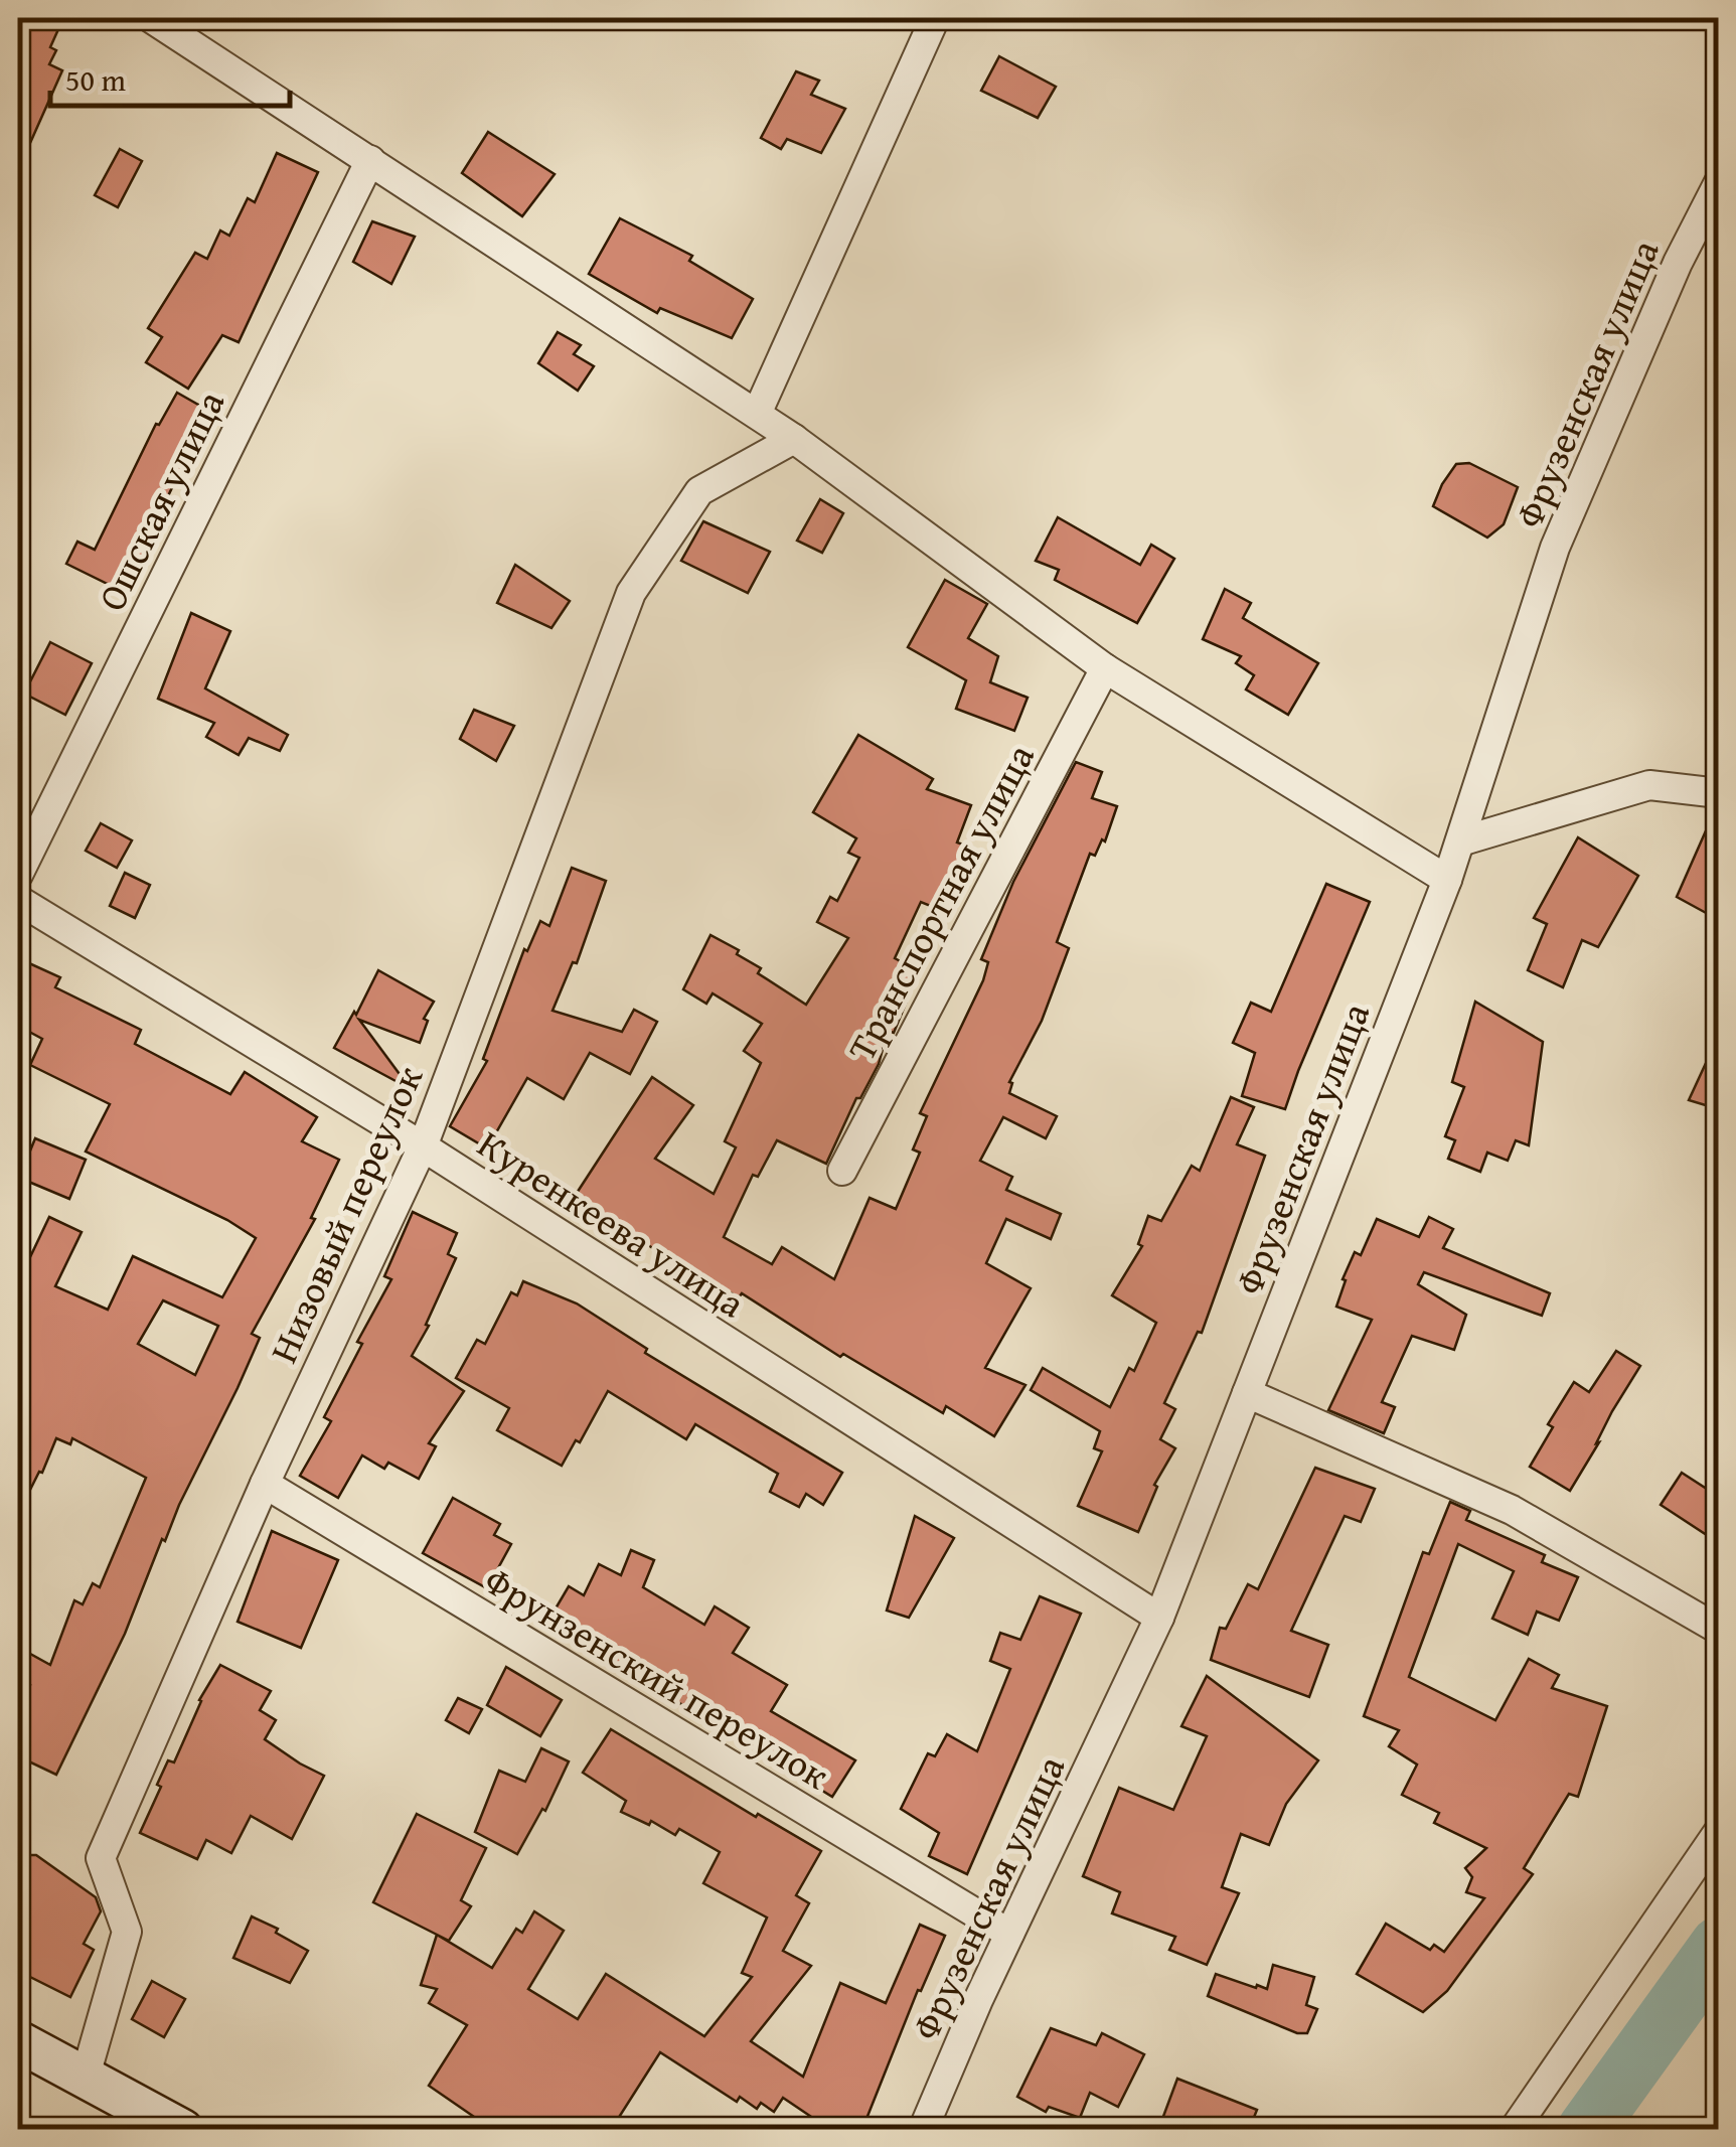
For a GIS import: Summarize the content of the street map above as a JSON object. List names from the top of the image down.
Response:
{
  "streets": {
    "street": [
      "Фрузенская улица",
      "Ошская улица",
      "Транспортная улица",
      "Низовый переулок",
      "Куренкеева улица",
      "Фрунзенский переулок"
    ]
  },
  "crossings": [
    ["Фрузенская улица", "Куренкеева улица"],
    ["Фрузенская улица", "Фрунзенский переулок"],
    ["Низовый переулок", "Куренкеева улица"],
    ["Низовый переулок", "Фрунзенский переулок"]
  ],
  "scale_bar": "50 m"
}
